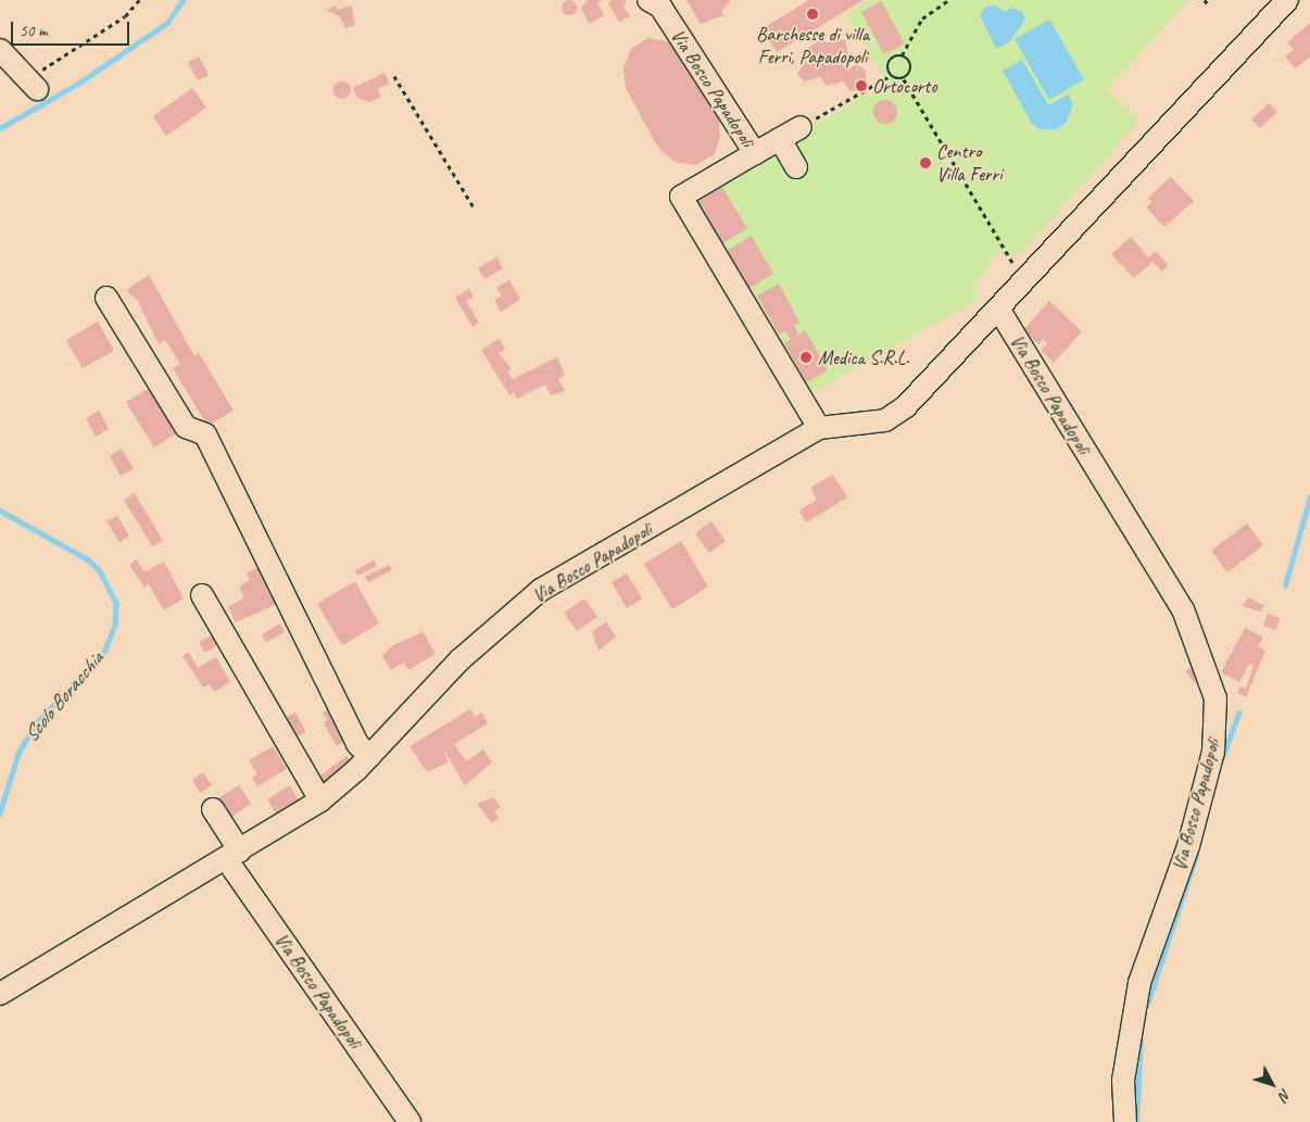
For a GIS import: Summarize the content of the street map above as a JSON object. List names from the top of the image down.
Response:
{
  "streets": {
    "street": ["Via Bosco Papadopoli"]
  },
  "water": ["Scolo Boracchia"],
  "places": [
    "Barchesse di villa Ferri, Papadopoli",
    "Ortocorto",
    "Centro Villa Ferri",
    "Medica S.R.L."
  ],
  "scale_bar": "50 m",
  "north": "bottom right"
}
